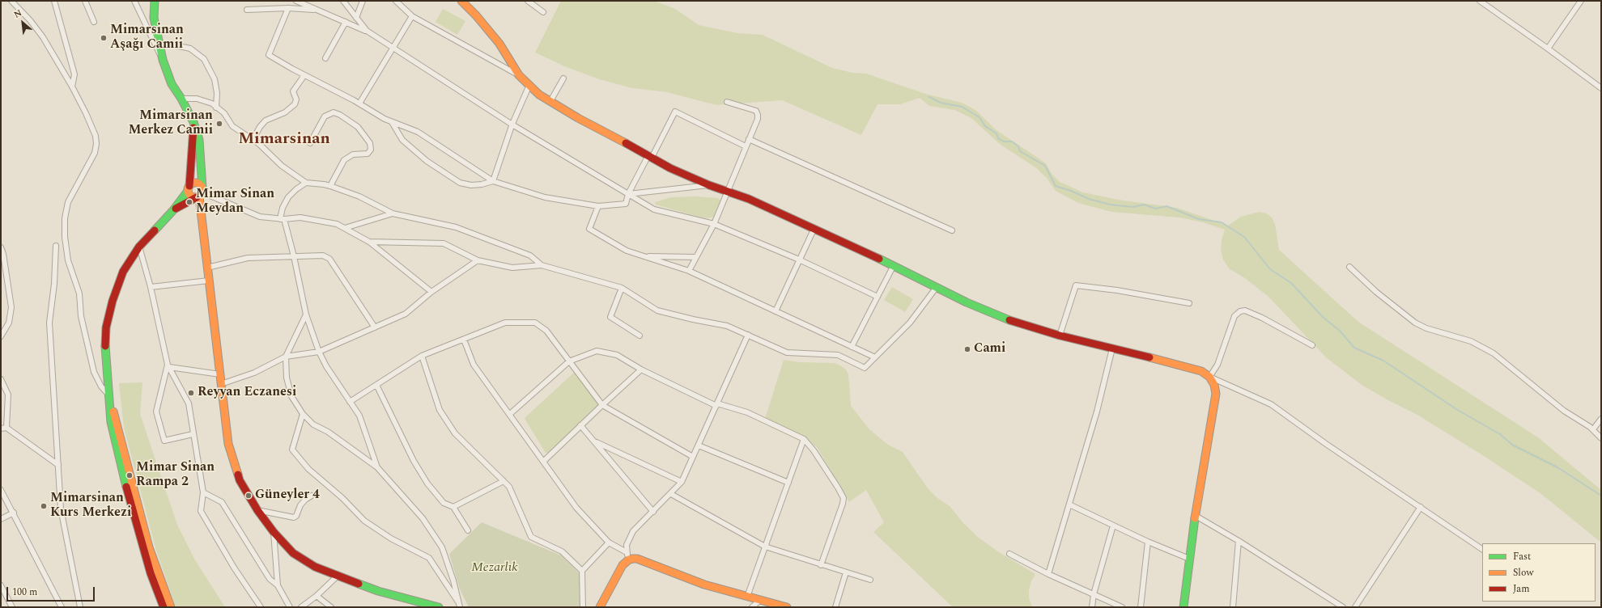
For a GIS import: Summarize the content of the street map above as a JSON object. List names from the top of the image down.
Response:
{
  "districts": ["Mimarsinan"],
  "parks": ["Mezarlık"],
  "places": [
    "Mimarsinan Aşağı Camii",
    "Mimarsinan Merkez Camii",
    "Mimar Sinan Meydan",
    "Cami",
    "Reyyan Eczanesi",
    "Mimar Sinan Rampa 2",
    "Güneyler 4",
    "Mimarsinan Kurs Merkezi"
  ],
  "legend": ["Fast", "Slow", "Jam"],
  "scale_bar": "100 m",
  "north": "top left"
}
